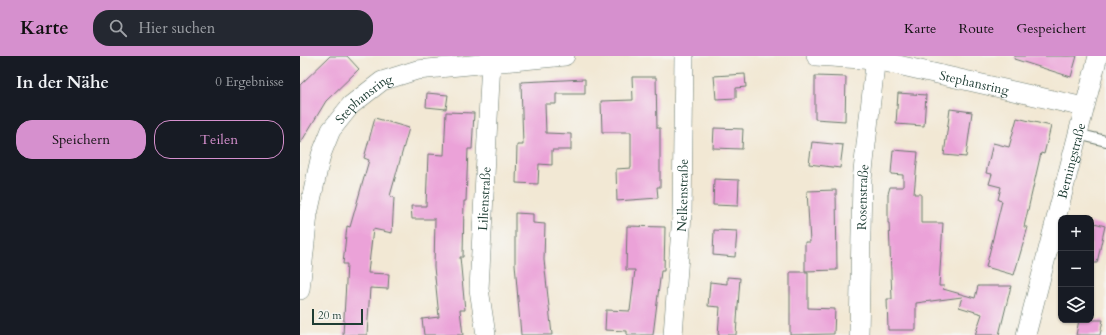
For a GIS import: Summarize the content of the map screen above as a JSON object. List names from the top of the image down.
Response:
{
  "streets": {
    "street": [
      "Stephansring",
      "Berningstraße",
      "Nelkenstraße",
      "Rosenstraße",
      "Lilienstraße"
    ]
  },
  "crossings": [
    ["Stephansring", "Berningstraße"],
    ["Stephansring", "Rosenstraße"],
    ["Stephansring", "Lilienstraße"]
  ],
  "scale_bar": "20 m",
  "page": {
    "header": "Karte",
    "search": "Hier suchen",
    "nav": ["Karte", "Route", "Gespeichert"],
    "heading": ["In der Nähe", "0 Ergebnisse"],
    "buttons": ["Speichern", "Teilen"],
    "map_buttons": ["+", "−"],
    "scale": "20 m"
  }
}
